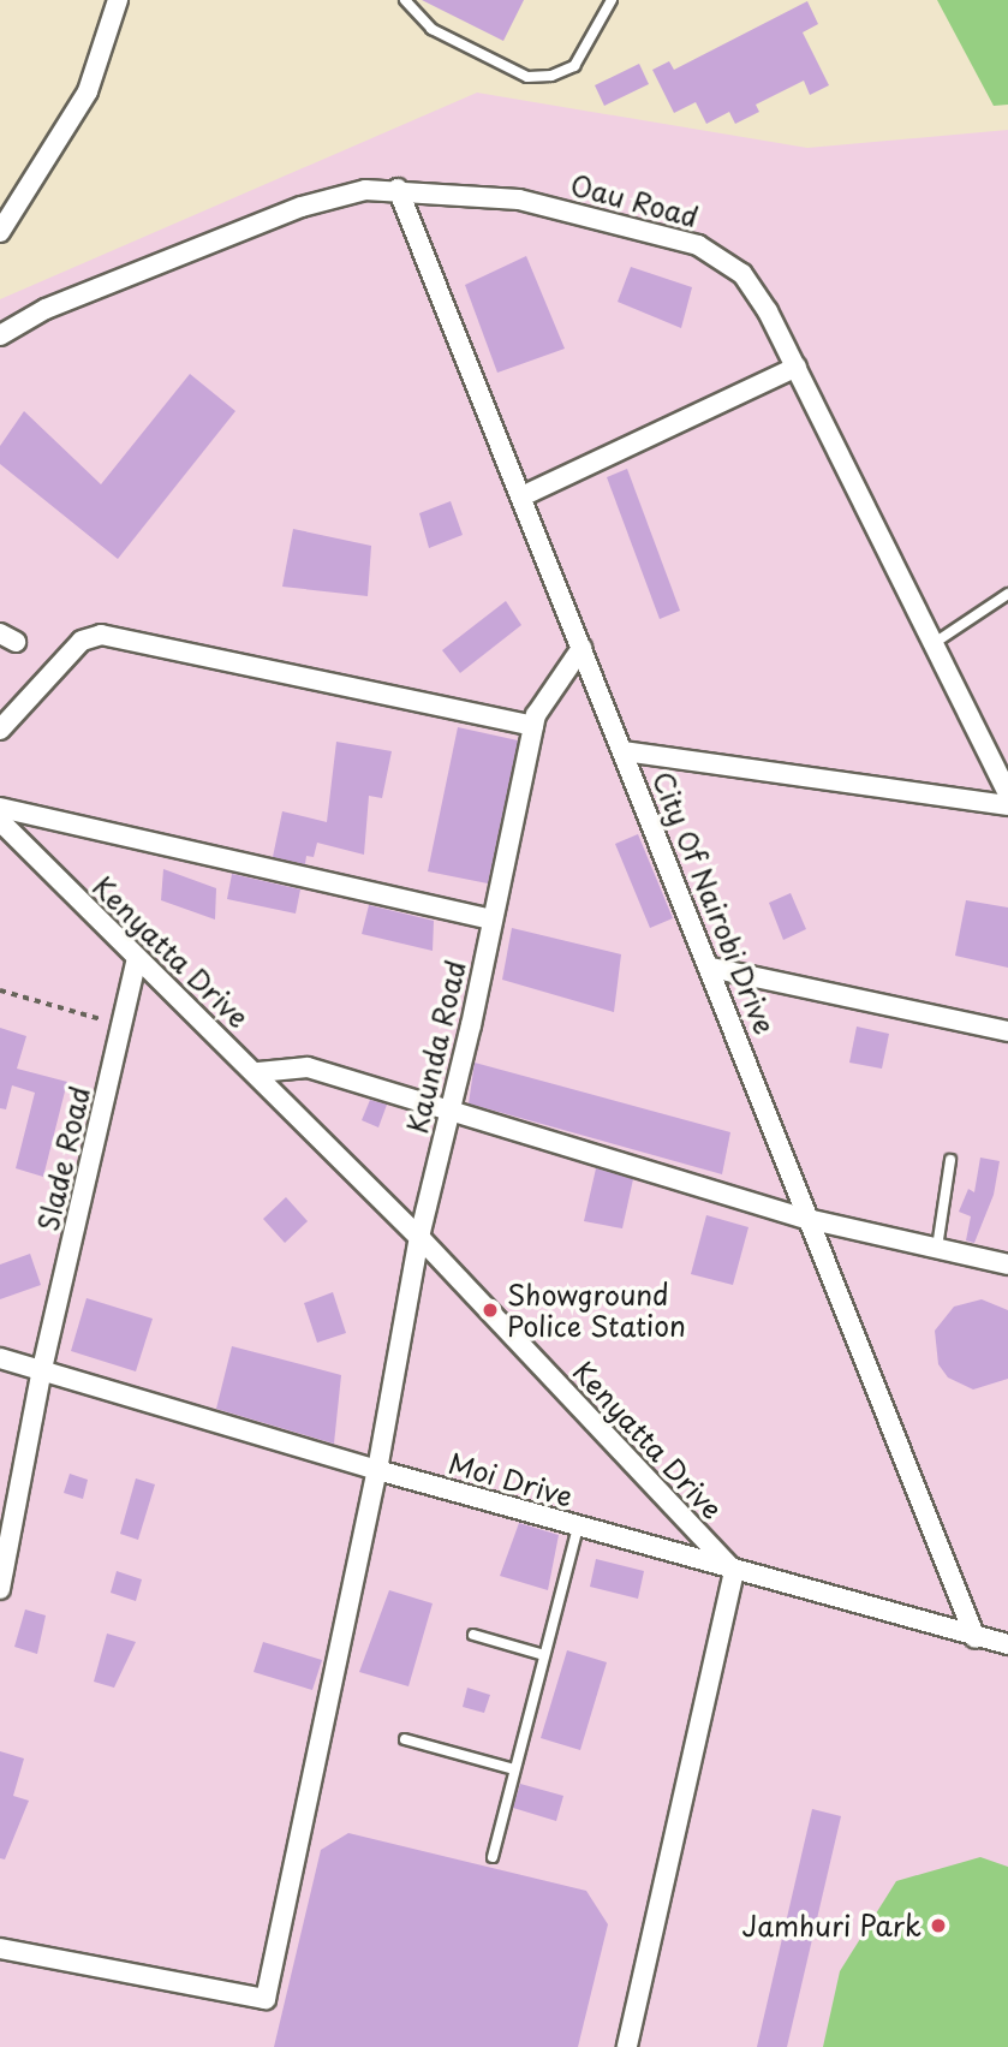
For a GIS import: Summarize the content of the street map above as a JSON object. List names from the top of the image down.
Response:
{
  "streets": {
    "street": [
      "Oau Road",
      "City Of Nairobi Drive",
      "Kenyatta Drive",
      "Kaunda Road",
      "Slade Road",
      "Moi Drive"
    ]
  },
  "crossings": [
    ["Oau Road", "City Of Nairobi Drive"],
    ["City Of Nairobi Drive", "Kaunda Road"],
    ["City Of Nairobi Drive", "Moi Drive"],
    ["Kenyatta Drive", "Kaunda Road"],
    ["Kenyatta Drive", "Slade Road"],
    ["Kenyatta Drive", "Moi Drive"],
    ["Kaunda Road", "Moi Drive"],
    ["Slade Road", "Moi Drive"]
  ],
  "places": ["Showground Police Station", "Jamhuri Park"]
}
